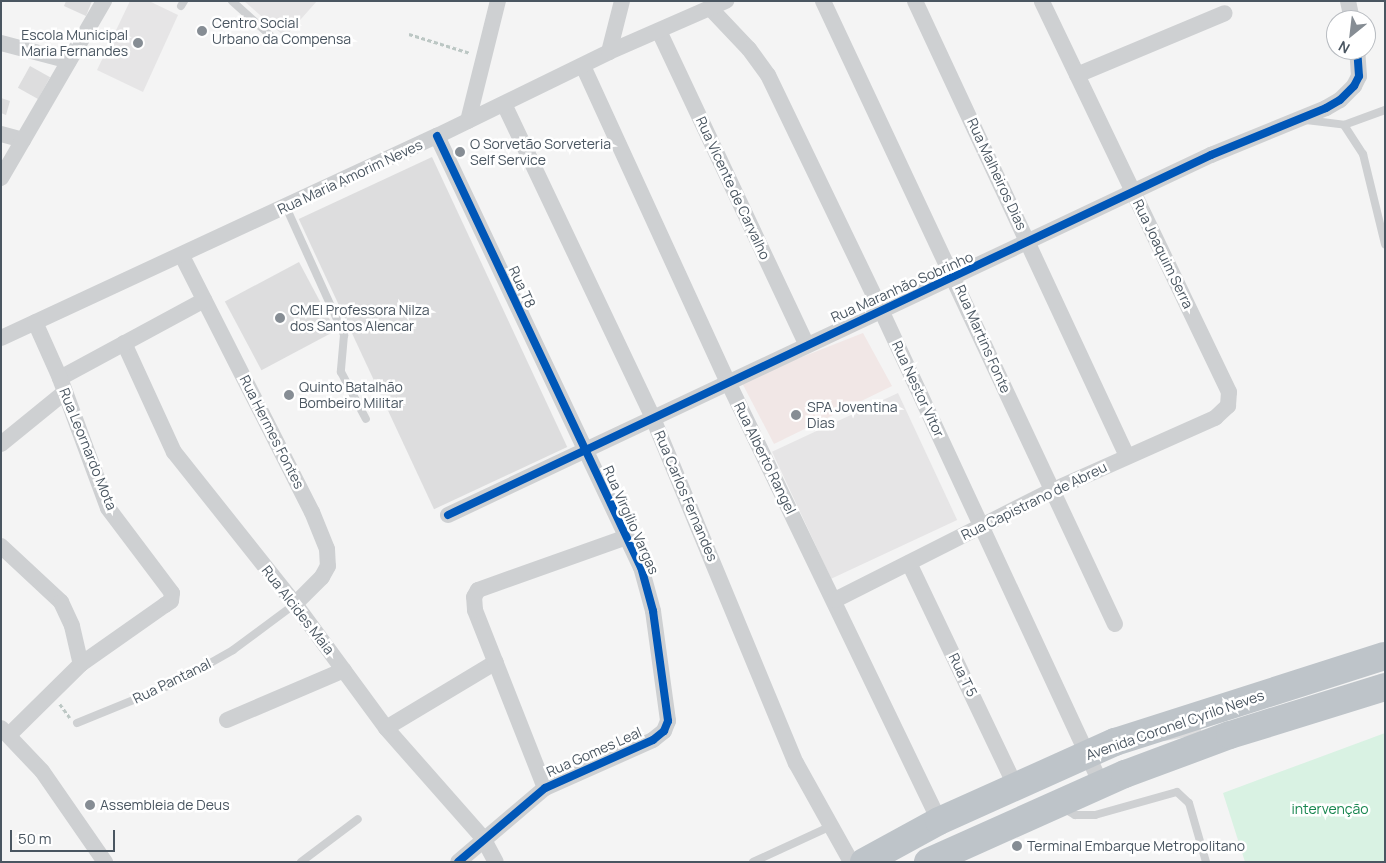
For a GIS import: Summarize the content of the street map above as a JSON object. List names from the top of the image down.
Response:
{
  "streets": {
    "highway": ["Avenida Coronel Cyrilo Neves"],
    "street": [
      "Rua Malheiros Dias",
      "Rua Maria Amorim Neves",
      "Rua Vicente de Carvalho",
      "Rua Joaquim Serra",
      "Rua T8",
      "Rua Maranhão Sobrinho",
      "Rua Martins Fonte",
      "Rua Nestor Vitor",
      "Rua Hermes Fontes",
      "Rua Leornardo Mota",
      "Rua Alberto Rangel",
      "Rua Carlos Fernandes",
      "Rua Capistrano de Abreu",
      "Rua Virgílio Vargas",
      "Rua Alcides Maia",
      "Rua T 5",
      "Rua Gomes Leal"
    ],
    "lane": ["Rua Pantanal"]
  },
  "crossings": [
    ["Rua Malheiros Dias", "Rua Maranhão Sobrinho"],
    ["Rua Malheiros Dias", "Rua Capistrano de Abreu"],
    ["Rua Maria Amorim Neves", "Rua Vicente de Carvalho"],
    ["Rua Maria Amorim Neves", "Rua T8"],
    ["Rua Maria Amorim Neves", "Rua Nestor Vitor"],
    ["Rua Maria Amorim Neves", "Rua Hermes Fontes"],
    ["Rua Maria Amorim Neves", "Rua Leornardo Mota"],
    ["Rua Maria Amorim Neves", "Rua Alberto Rangel"],
    ["Rua Maria Amorim Neves", "Rua Carlos Fernandes"],
    ["Rua Vicente de Carvalho", "Rua Maranhão Sobrinho"],
    ["Rua Joaquim Serra", "Rua Maranhão Sobrinho"],
    ["Rua Joaquim Serra", "Rua Capistrano de Abreu"],
    ["Rua T8", "Rua Maranhão Sobrinho"],
    ["Rua T8", "Rua Virgílio Vargas"],
    ["Rua Maranhão Sobrinho", "Rua Martins Fonte"],
    ["Rua Maranhão Sobrinho", "Rua Nestor Vitor"],
    ["Rua Maranhão Sobrinho", "Rua Alberto Rangel"],
    ["Rua Maranhão Sobrinho", "Rua Carlos Fernandes"],
    ["Rua Maranhão Sobrinho", "Rua Virgílio Vargas"],
    ["Rua Martins Fonte", "Rua Capistrano de Abreu"],
    ["Rua Nestor Vitor", "Rua Capistrano de Abreu"],
    ["Rua Nestor Vitor", "Avenida Coronel Cyrilo Neves"],
    ["Rua Hermes Fontes", "Rua Alcides Maia"],
    ["Rua Hermes Fontes", "Rua Pantanal"],
    ["Rua Alberto Rangel", "Rua Capistrano de Abreu"],
    ["Rua Alberto Rangel", "Avenida Coronel Cyrilo Neves"],
    ["Rua Capistrano de Abreu", "Rua T 5"],
    ["Rua Virgílio Vargas", "Rua Gomes Leal"],
    ["Rua Alcides Maia", "Rua Pantanal"],
    ["Rua Alcides Maia", "Rua Gomes Leal"],
    ["Rua T 5", "Avenida Coronel Cyrilo Neves"]
  ],
  "parks": ["intervenção"],
  "places": [
    "Centro Social Urbano da Compensa",
    "Escola Municipal Maria Fernandes",
    "O Sorvetão Sorveteria Self Service",
    "CMEI Professora Nilza dos Santos Alencar",
    "Quinto Batalhão Bombeiro Militar",
    "SPA Joventina Dias",
    "Assembleia de Deus",
    "Terminal Embarque Metropolitano"
  ],
  "scale_bar": "50 m",
  "north": "bottom left"
}
